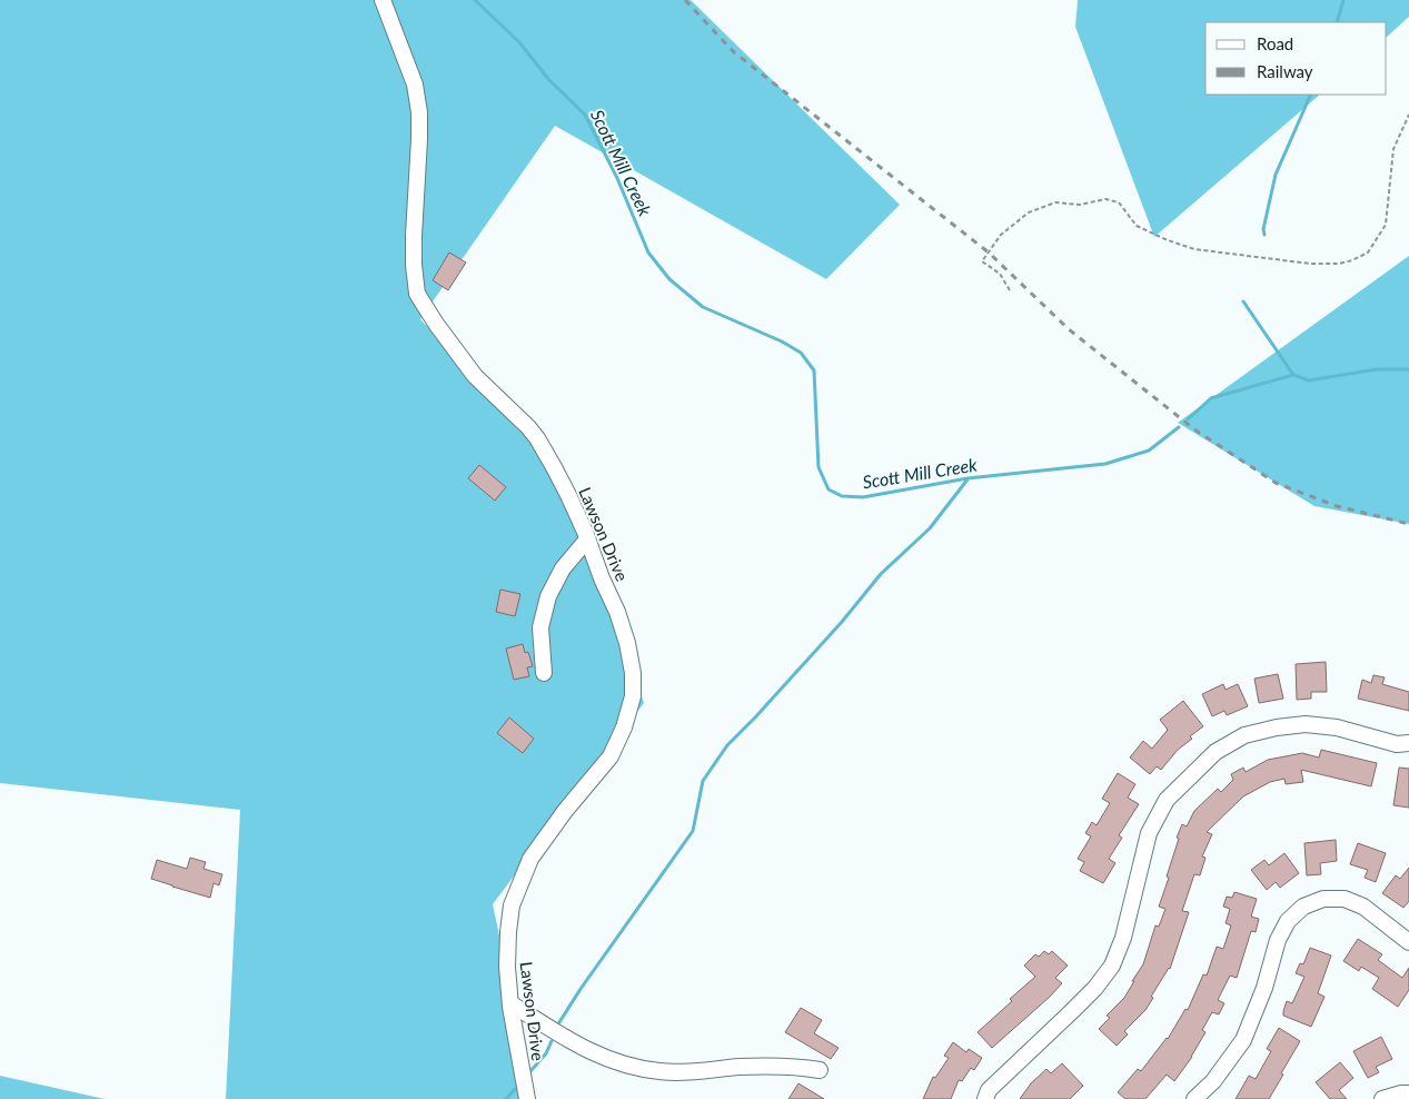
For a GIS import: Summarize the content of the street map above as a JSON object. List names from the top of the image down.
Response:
{
  "streets": {
    "street": ["Lawson Drive"]
  },
  "water": ["Scott Mill Creek"],
  "legend": ["Road", "Railway"]
}
